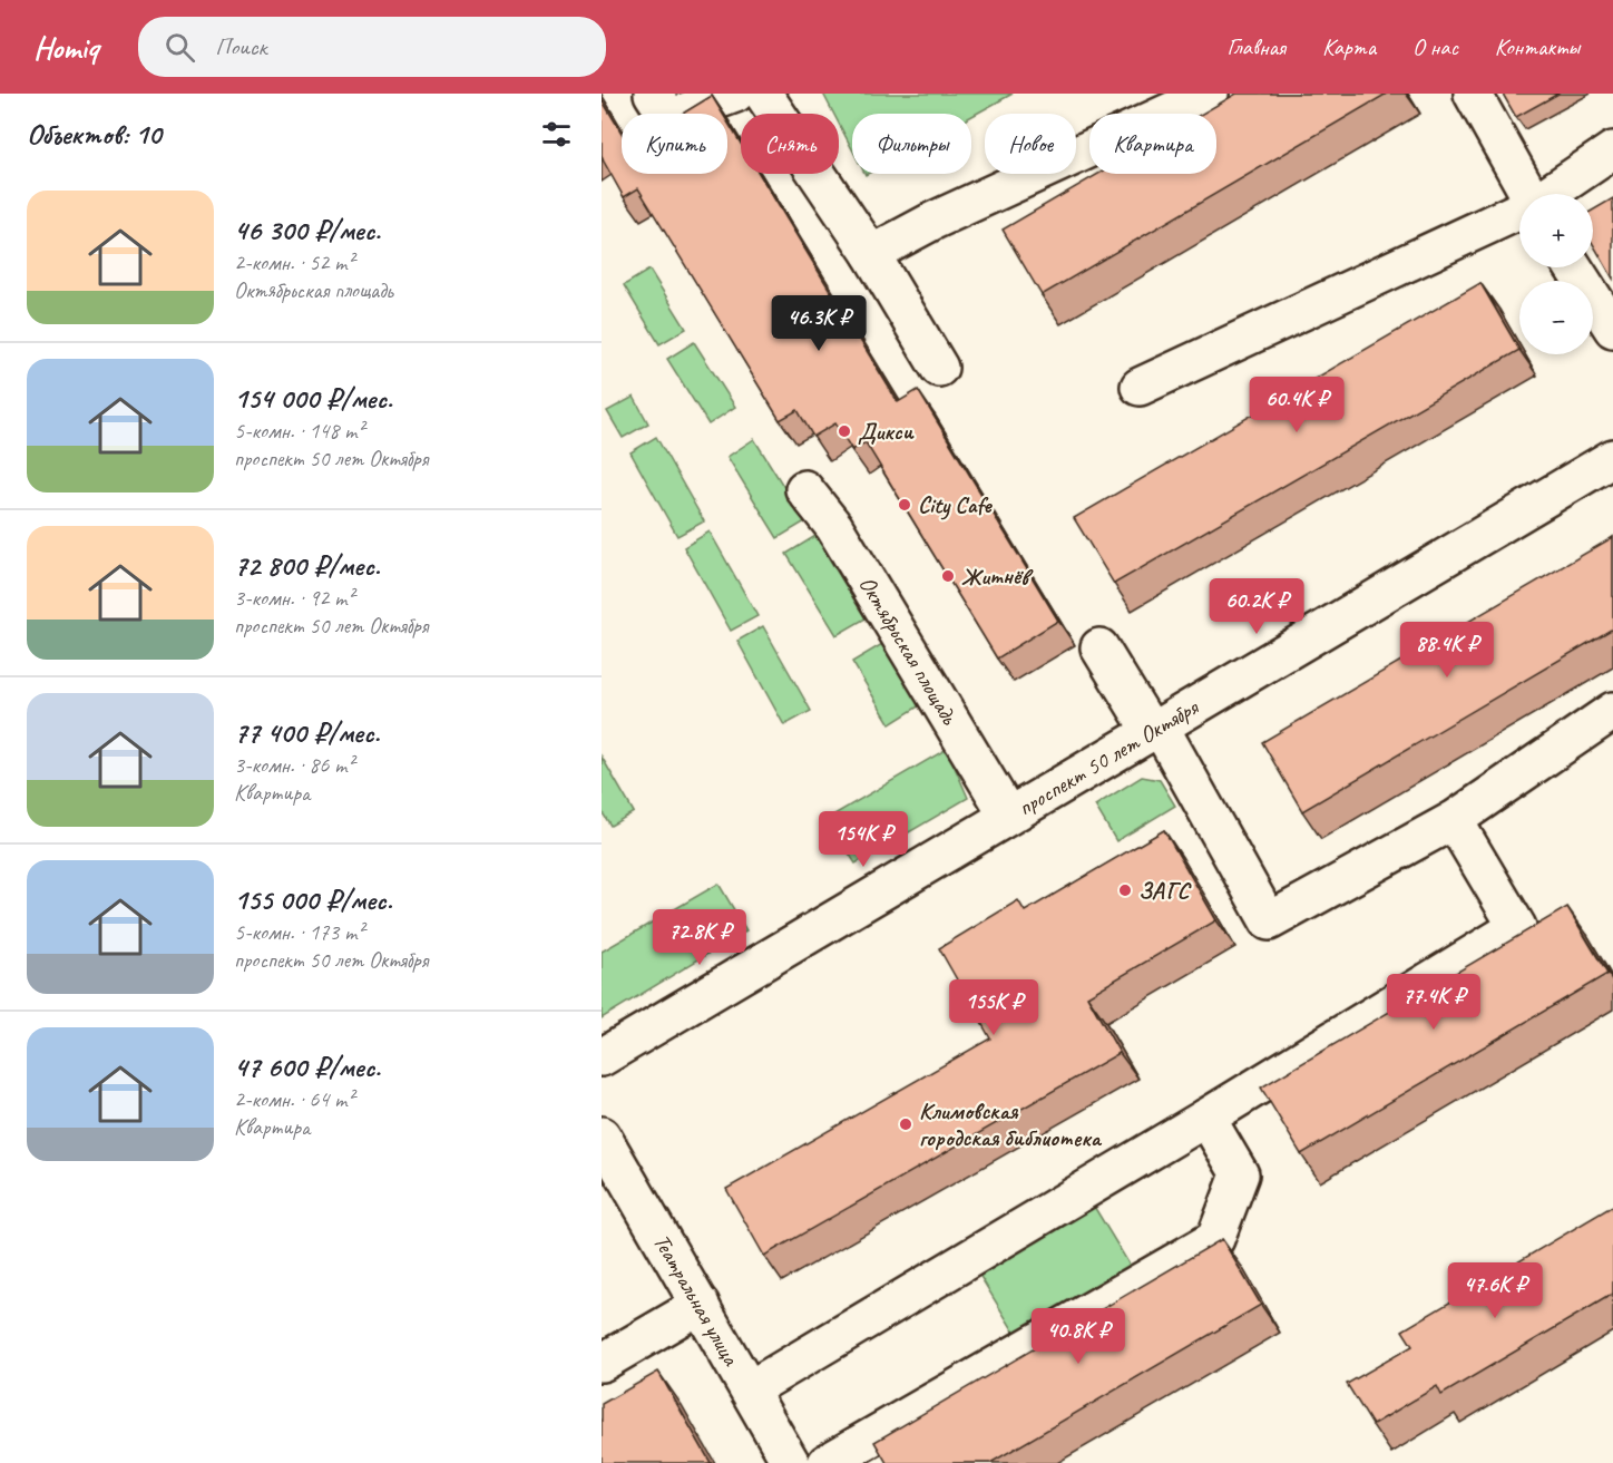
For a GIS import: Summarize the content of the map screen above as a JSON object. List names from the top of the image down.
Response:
{
  "streets": {
    "main road": ["Октябрьская площадь", "проспект 50 лет Октября", "Театральная улица"]
  },
  "crossings": [
    ["Октябрьская площадь", "проспект 50 лет Октября"]
  ],
  "places": [
    "Дикси",
    "City Cafe",
    "Житнёв",
    "ЗАГС",
    "Климовская городская библиотека"
  ],
  "page": {
    "header": "Homiq",
    "search": "Поиск",
    "nav": [
      "Главная",
      "Карта",
      "О нас",
      "Контакты"
    ],
    "heading": "Объектов: 10",
    "chip": [
      "Купить",
      "Снять",
      "Фильтры",
      "Новое",
      "Квартира"
    ],
    "list": [
      {
        "name": "46 300 ₽/мес.",
        "note": "2-комн. · 52 m² · Октябрьская площадь"
      },
      {
        "name": "154 000 ₽/мес.",
        "note": "5-комн. · 148 m² · проспект 50 лет Октября"
      },
      {
        "name": "72 800 ₽/мес.",
        "note": "3-комн. · 92 m² · проспект 50 лет Октября"
      },
      {
        "name": "77 400 ₽/мес.",
        "note": "3-комн. · 86 m² · Квартира"
      },
      {
        "name": "155 000 ₽/мес.",
        "note": "5-комн. · 173 m² · проспект 50 лет Октября"
      },
      {
        "name": "47 600 ₽/мес.",
        "note": "2-комн. · 64 m² · Квартира"
      }
    ],
    "map_buttons": ["+", "−"],
    "price": [
      "46.3K ₽",
      "60.4K ₽",
      "60.2K ₽",
      "88.4K ₽",
      "154K ₽",
      "72.8K ₽",
      "77.4K ₽",
      "155K ₽",
      "47.6K ₽",
      "40.8K ₽"
    ]
  }
}
